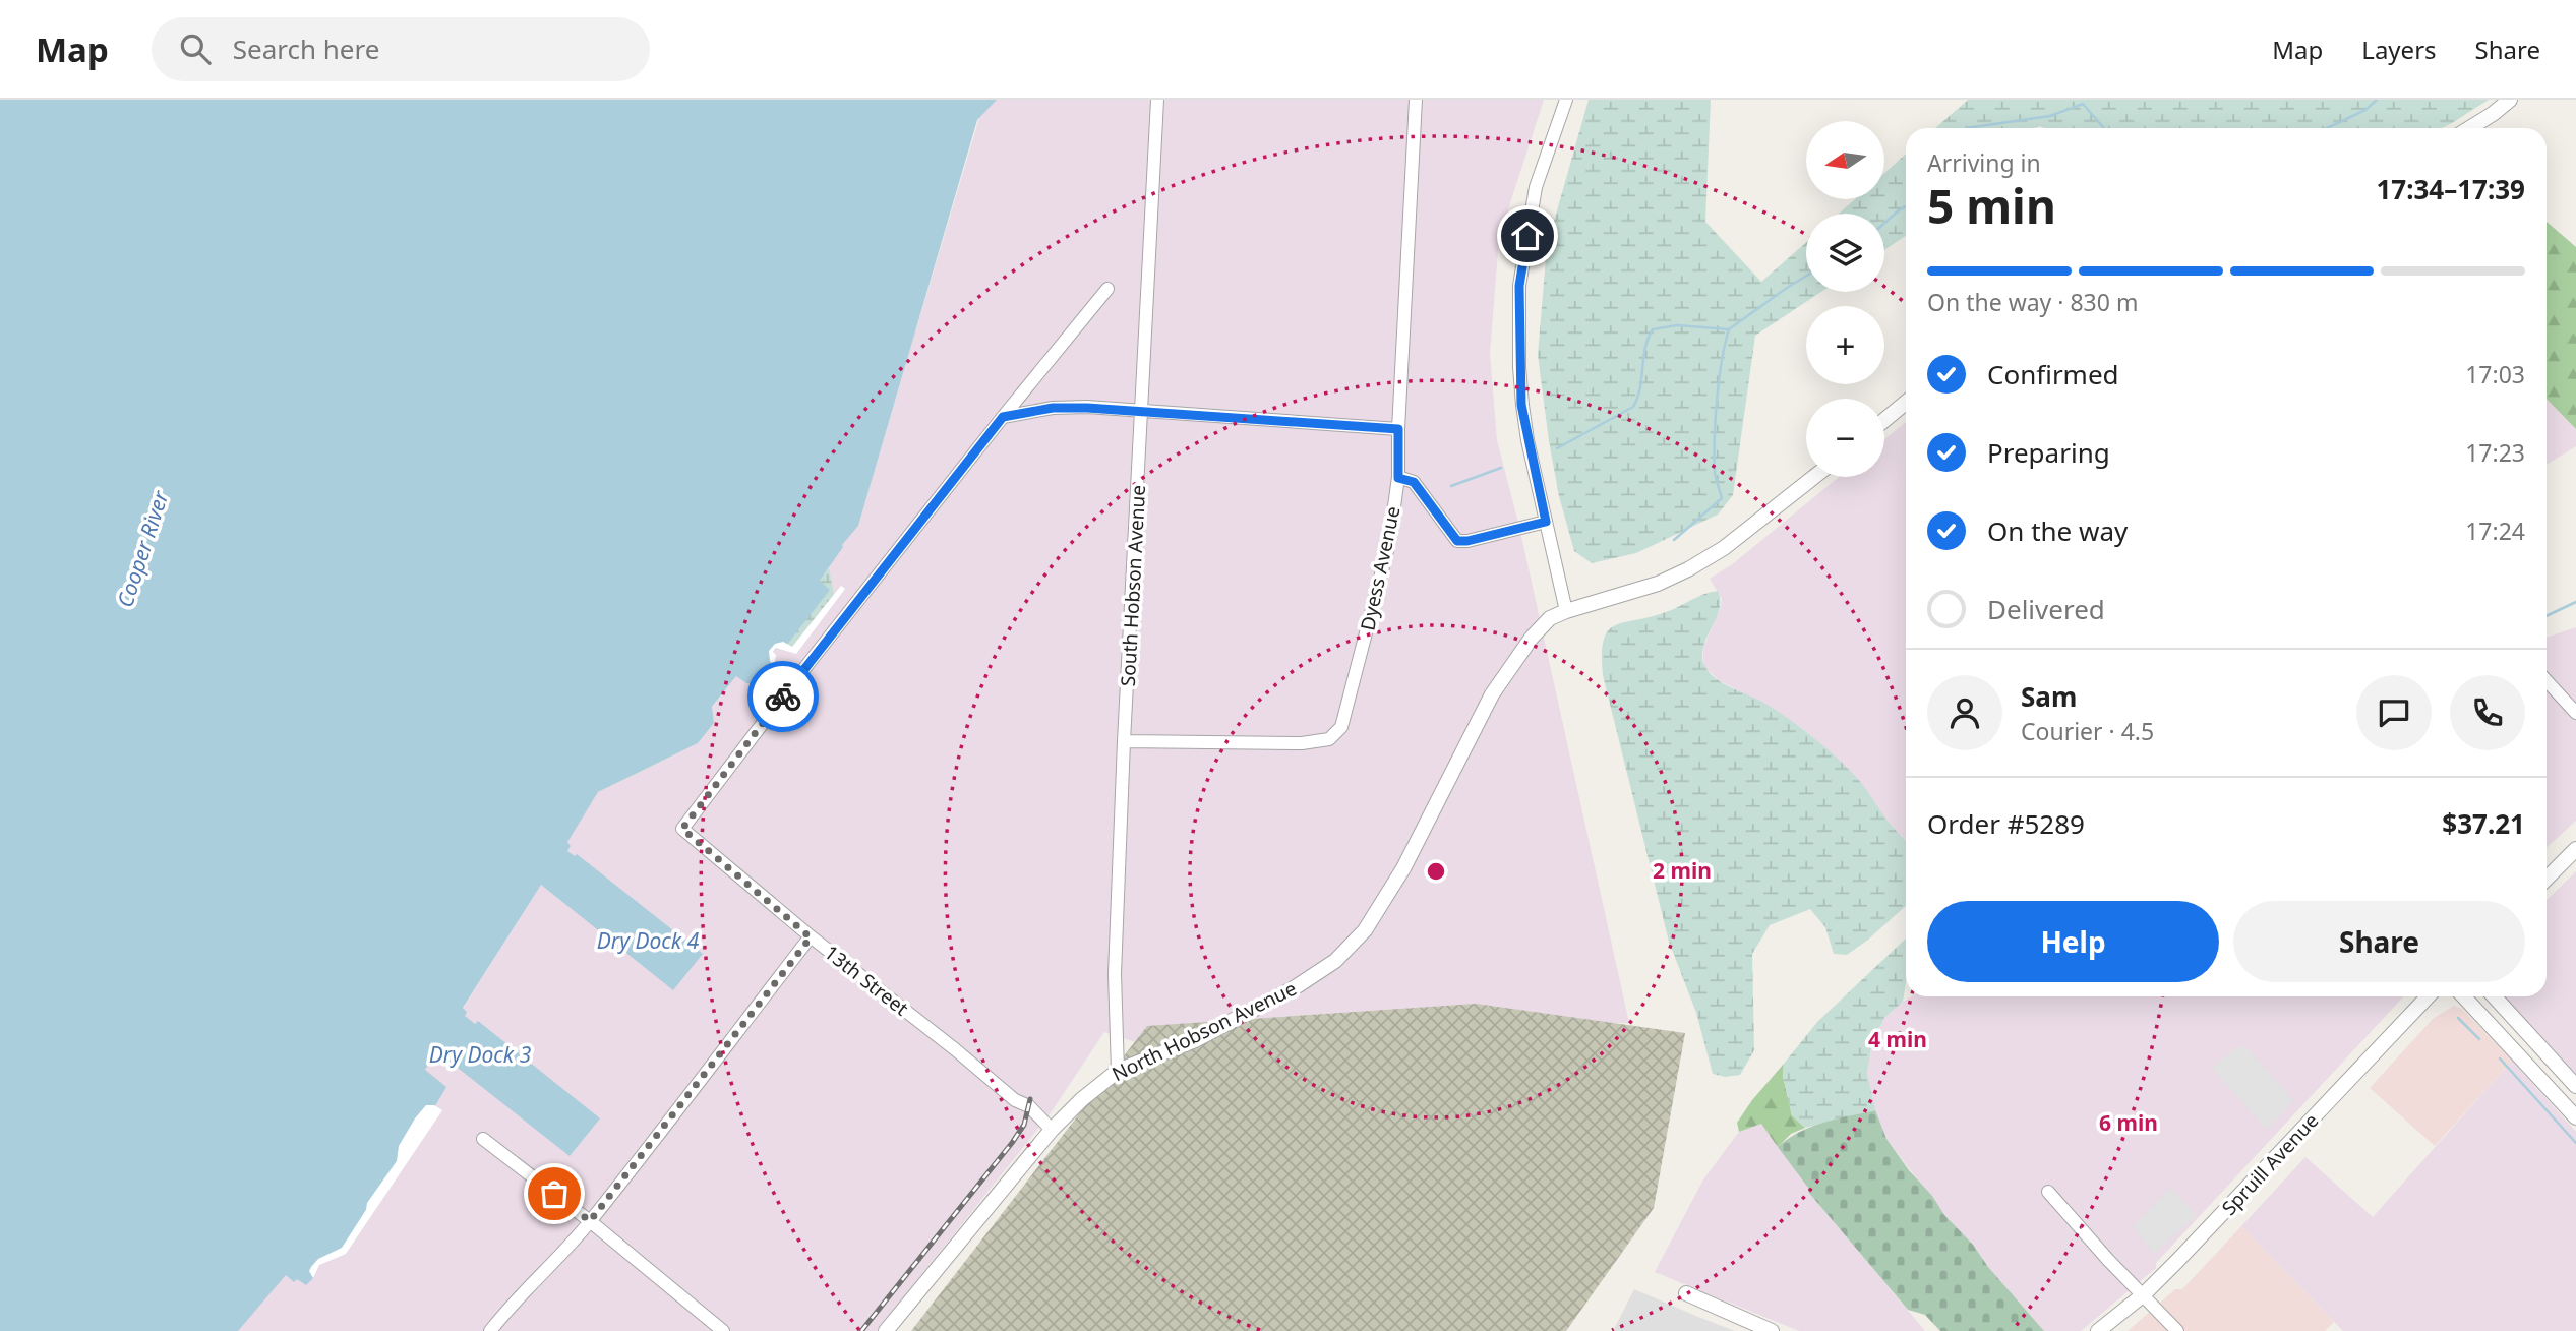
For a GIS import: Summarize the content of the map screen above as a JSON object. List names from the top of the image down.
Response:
{
  "streets": {
    "street": [
      "Dyess Avenue",
      "South Hobson Avenue",
      "13th Street",
      "North Hobson Avenue",
      "Spruill Avenue"
    ]
  },
  "crossings": [
    ["Dyess Avenue", "South Hobson Avenue"],
    ["South Hobson Avenue", "North Hobson Avenue"],
    ["13th Street", "North Hobson Avenue"]
  ],
  "water": ["Cooper River", "Dry Dock 4", "Dry Dock 3"],
  "north": "left",
  "page": {
    "header": "Map",
    "search": "Search here",
    "nav": ["Map", "Layers", "Share"],
    "map_buttons": ["+", "−"],
    "heading": ["5 min", "Arriving in", "17:34–17:39"],
    "panel": [
      "Sam",
      "Courier · 4.5",
      "Order #5289",
      "$37.21"
    ],
    "bar": "On the way · 830 m",
    "list": [
      ["Confirmed", "17:03"],
      ["Preparing", "17:23"],
      ["On the way", "17:24"],
      "Delivered"
    ],
    "buttons": ["Help", "Share"]
  },
  "rings": ["2 min", "4 min", "6 min"]
}
